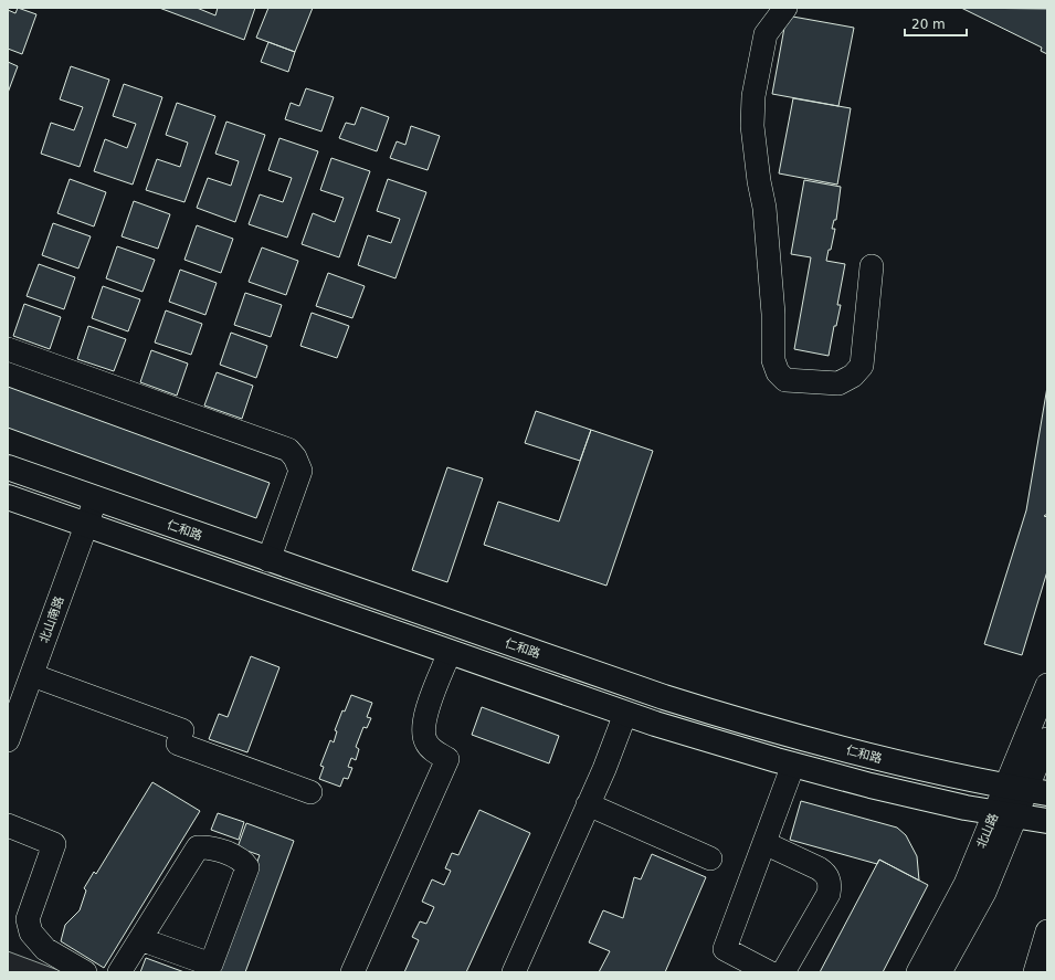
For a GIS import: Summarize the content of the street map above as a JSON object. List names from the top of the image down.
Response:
{
  "streets": {
    "main road": ["仁和路"],
    "street": ["北山南路", "北山路"]
  },
  "crossings": [
    ["仁和路", "北山南路"],
    ["仁和路", "北山路"]
  ],
  "scale_bar": "20 m"
}
